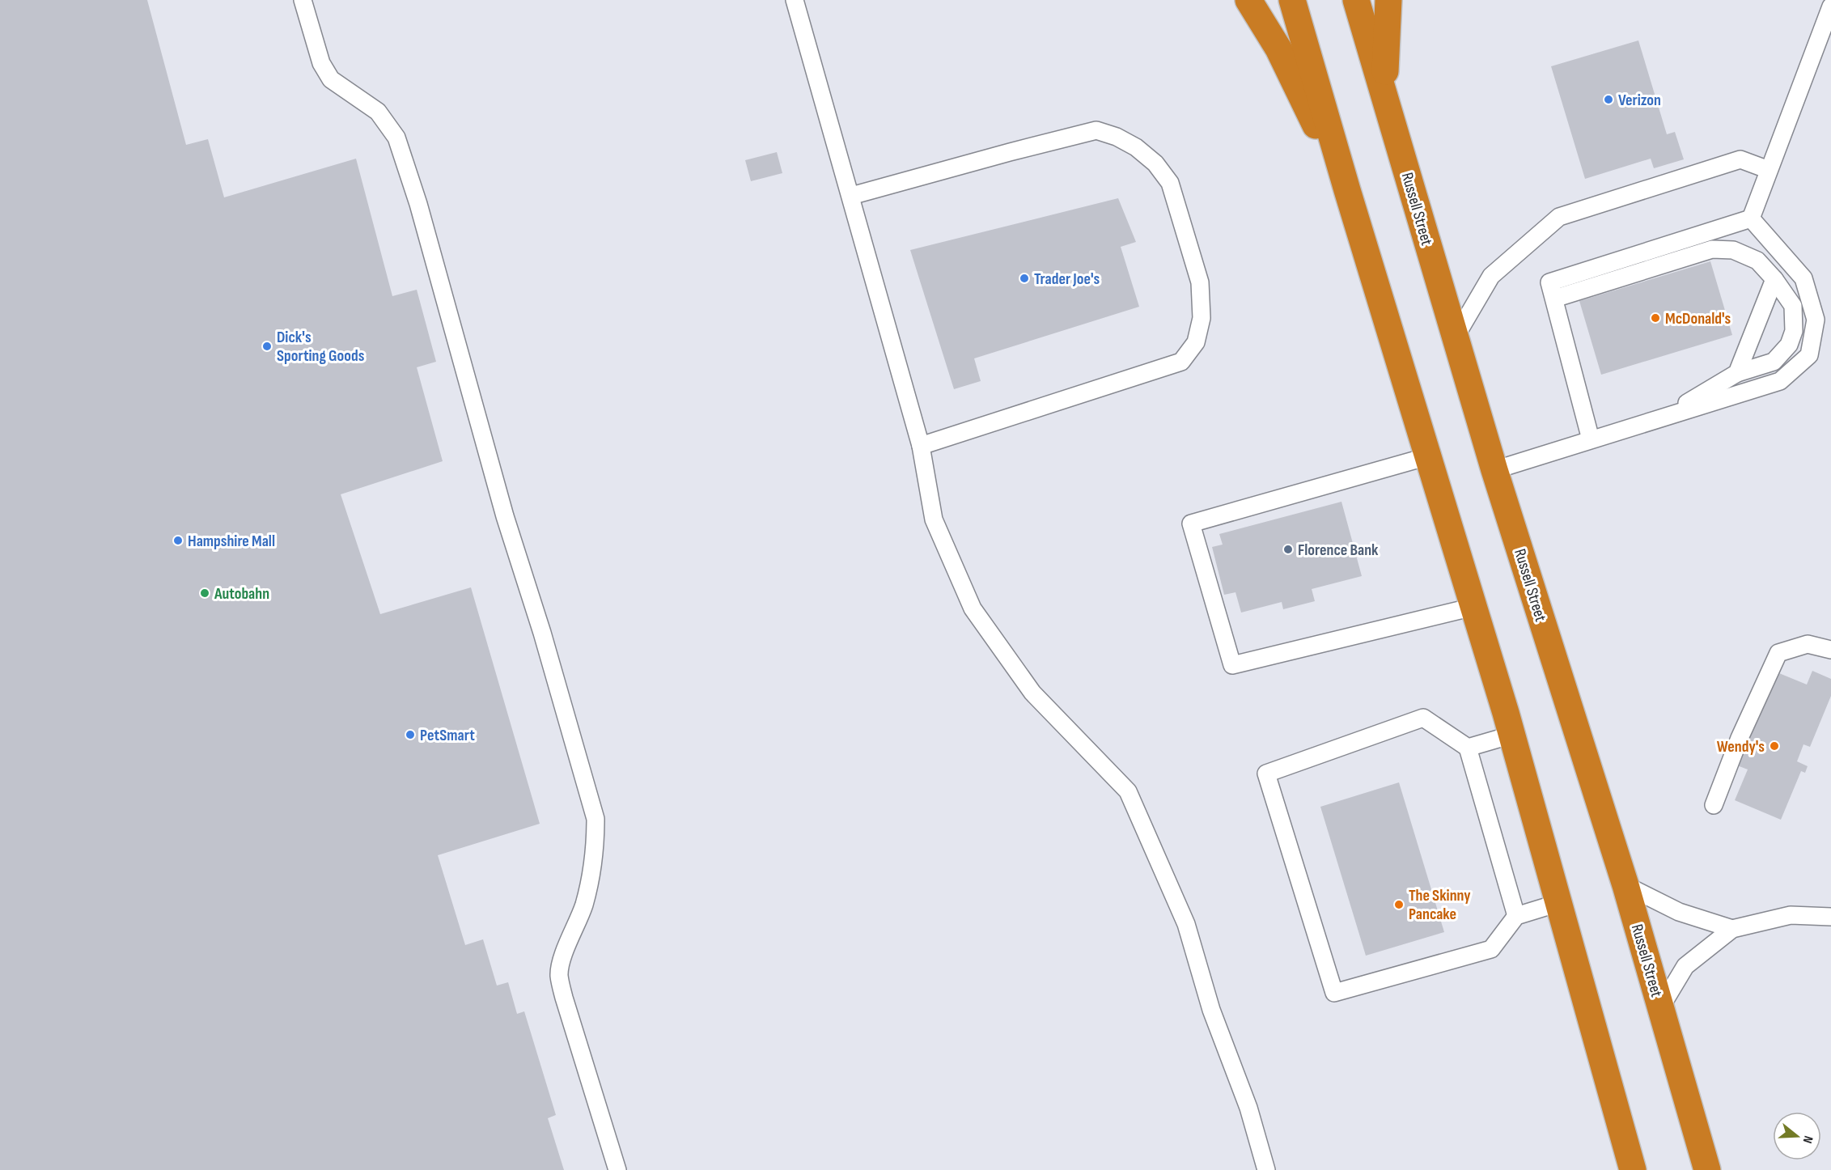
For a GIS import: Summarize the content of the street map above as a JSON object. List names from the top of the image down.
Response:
{
  "streets": {
    "highway": ["Russell Street"]
  },
  "places": [
    "Verizon",
    "Trader Joe's",
    "McDonald's",
    "Dick's Sporting Goods",
    "Hampshire Mall",
    "Florence Bank",
    "Autobahn",
    "PetSmart",
    "Wendy's",
    "The Skinny Pancake"
  ],
  "north": "right"
}
